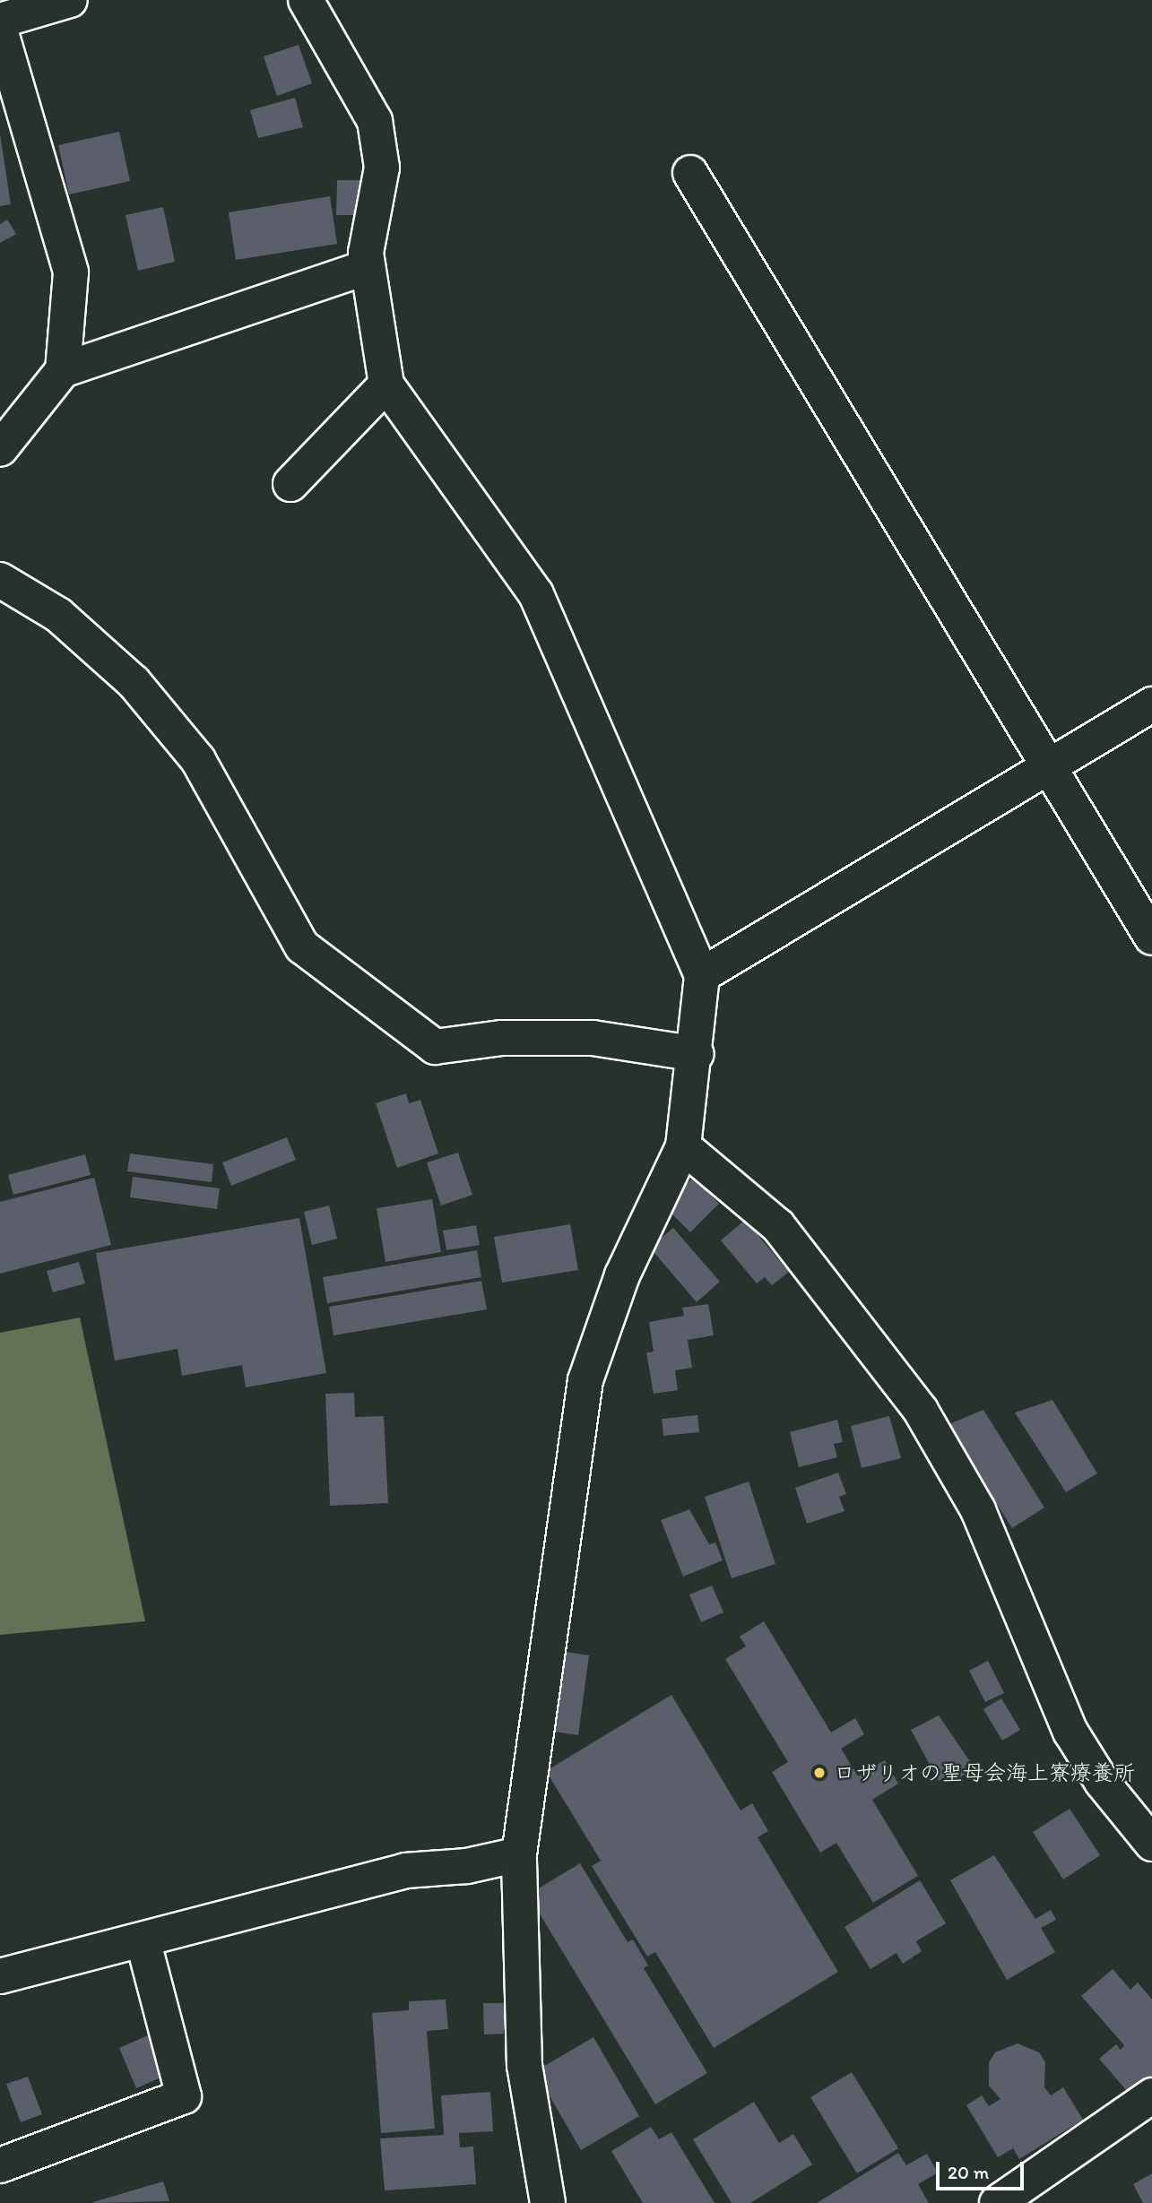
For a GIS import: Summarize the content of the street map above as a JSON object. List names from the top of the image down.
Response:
{
  "places": ["ロザリオの聖母会海上寮療養所"],
  "scale_bar": "20 m"
}
